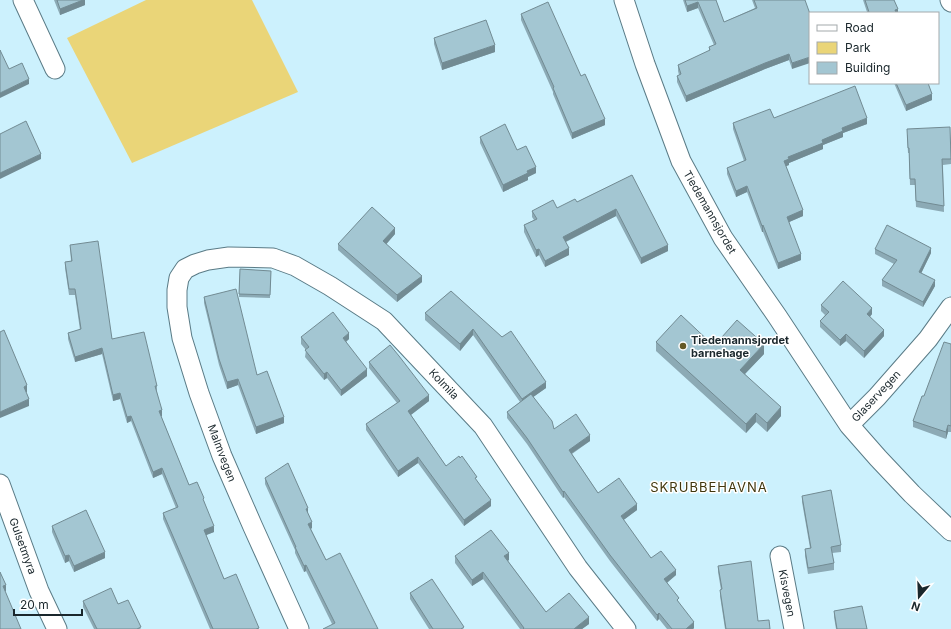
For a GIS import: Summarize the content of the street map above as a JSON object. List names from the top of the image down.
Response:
{
  "streets": {
    "street": [
      "Tiedemannsjordet",
      "Kolmila",
      "Glaservegen",
      "Malmvegen",
      "Gulsetmyra",
      "Kisvegen"
    ]
  },
  "crossings": [
    ["Tiedemannsjordet", "Glaservegen"],
    ["Kolmila", "Malmvegen"]
  ],
  "districts": ["SKRUBBEHAVNA"],
  "places": ["Tiedemannsjordet barnehage"],
  "legend": ["Road", "Park", "Building"],
  "scale_bar": "20 m",
  "north": "bottom"
}
